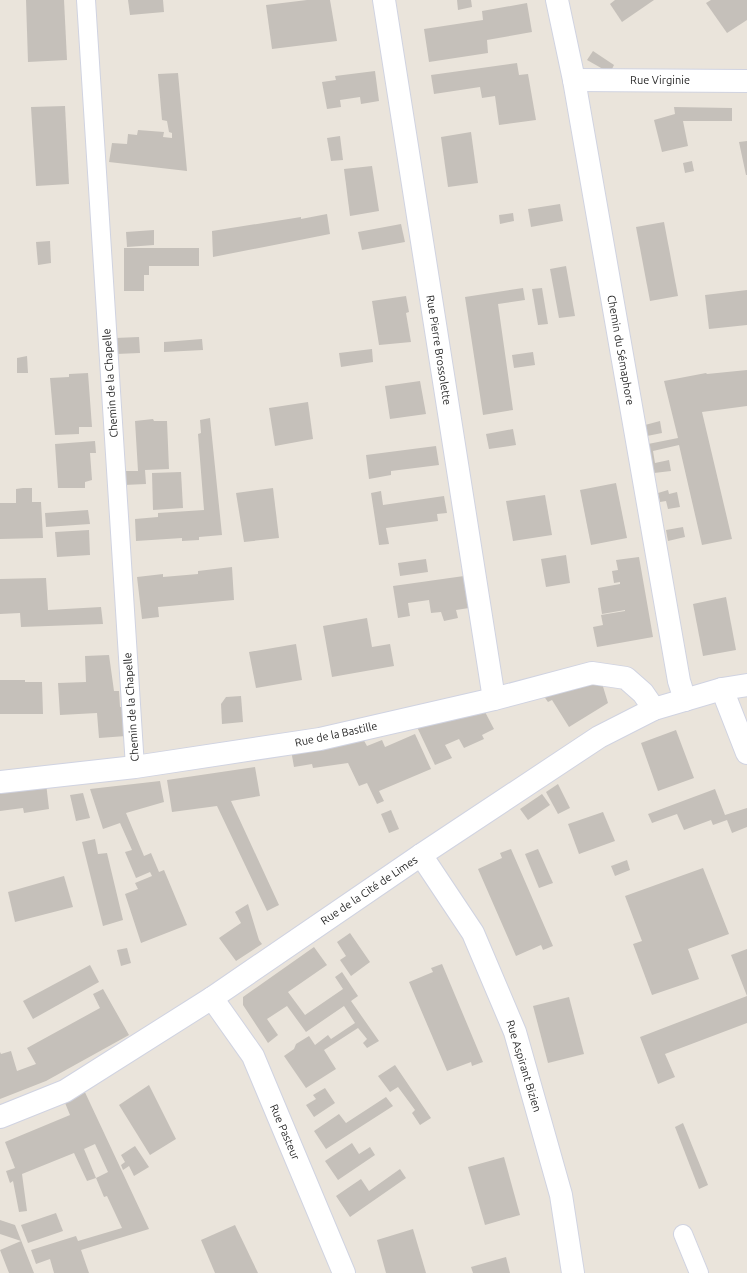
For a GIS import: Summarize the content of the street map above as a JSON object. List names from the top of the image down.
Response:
{
  "streets": {
    "street": [
      "Rue Virginie",
      "Rue Pierre Brossolette",
      "Chemin du Sémaphore",
      "Rue de la Bastille",
      "Rue de la Cité de Limes",
      "Rue Aspirant Bizien",
      "Rue Pasteur"
    ],
    "lane": ["Chemin de la Chapelle"]
  },
  "crossings": [
    ["Rue Virginie", "Chemin du Sémaphore"],
    ["Rue Pierre Brossolette", "Rue de la Bastille"],
    ["Chemin du Sémaphore", "Rue de la Cité de Limes"],
    ["Chemin de la Chapelle", "Rue de la Bastille"],
    ["Rue de la Bastille", "Rue de la Cité de Limes"],
    ["Rue de la Cité de Limes", "Rue Aspirant Bizien"],
    ["Rue de la Cité de Limes", "Rue Pasteur"]
  ]
}
